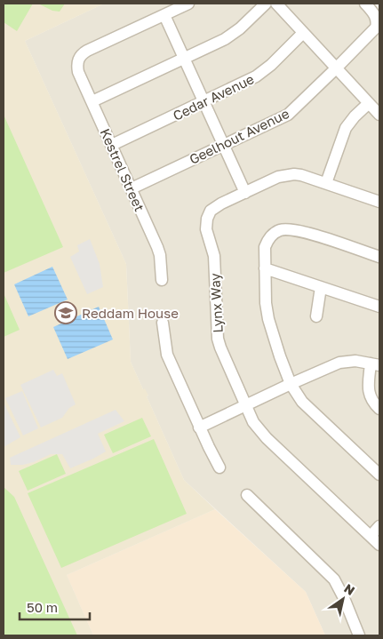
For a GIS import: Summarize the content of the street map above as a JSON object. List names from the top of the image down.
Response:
{
  "streets": {
    "street": [
      "Cedar Avenue",
      "Geelhout Avenue",
      "Kestrel Street",
      "Lynx Way"
    ]
  },
  "crossings": [
    ["Cedar Avenue", "Kestrel Street"],
    ["Geelhout Avenue", "Kestrel Street"]
  ],
  "places": {
    "school or university": ["Reddam House"]
  },
  "scale_bar": "50 m",
  "north": "top right"
}
